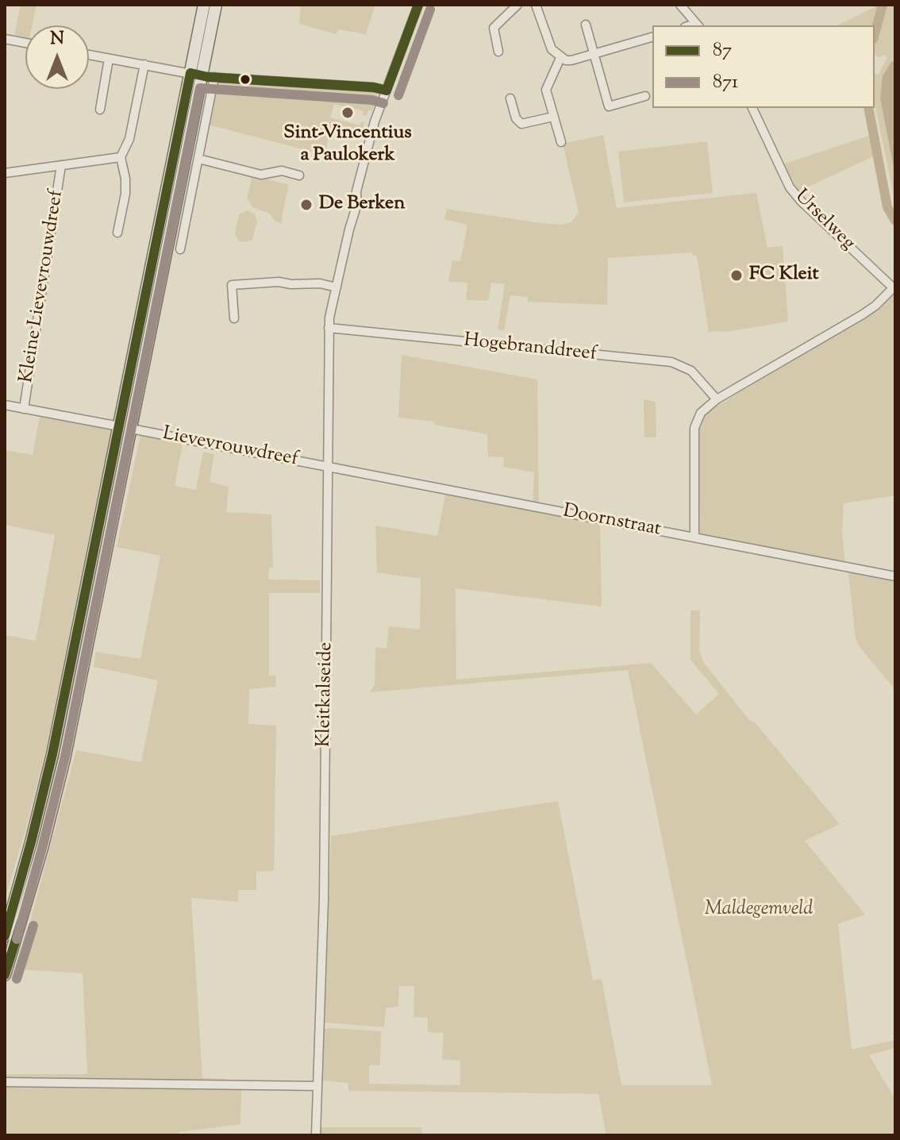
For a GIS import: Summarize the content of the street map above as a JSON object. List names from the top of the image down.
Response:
{
  "streets": {
    "street": [
      "Urselweg",
      "Kleine Lievevrouwdreef",
      "Hogebranddreef",
      "Lievevrouwdreef",
      "Doornstraat",
      "Kleitkalseide"
    ]
  },
  "crossings": [
    ["Kleine Lievevrouwdreef", "Lievevrouwdreef"],
    ["Hogebranddreef", "Kleitkalseide"],
    ["Lievevrouwdreef", "Doornstraat"],
    ["Lievevrouwdreef", "Kleitkalseide"],
    ["Doornstraat", "Kleitkalseide"]
  ],
  "parks": ["Maldegemveld"],
  "places": ["Sint-Vincentius a Paulokerk", "De Berken", "FC Kleit"],
  "lines": ["transit line 87", "transit line 871"],
  "legend": ["87", "871"],
  "north": "top"
}
